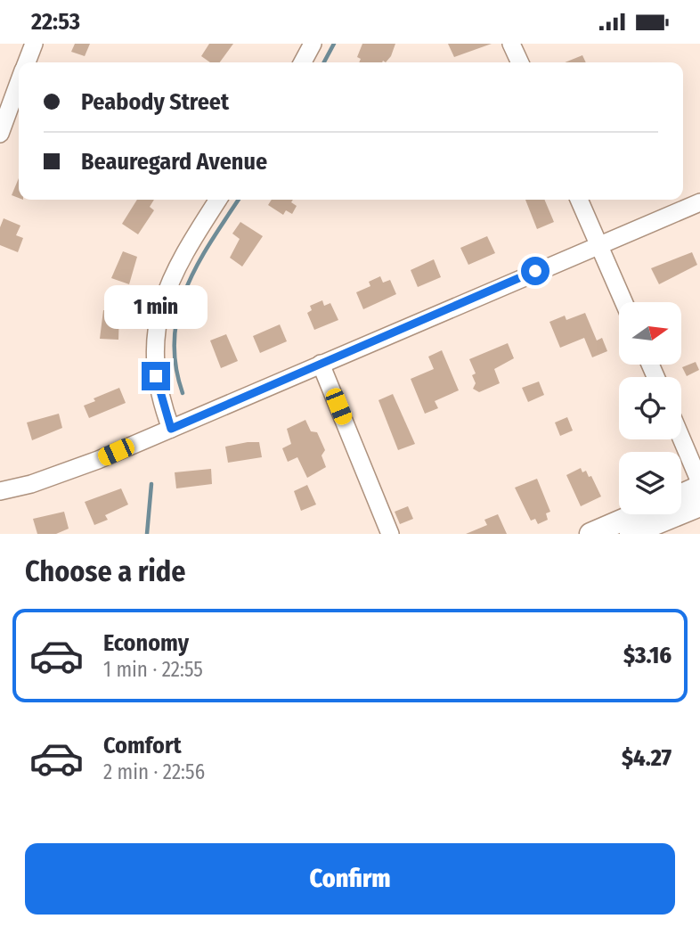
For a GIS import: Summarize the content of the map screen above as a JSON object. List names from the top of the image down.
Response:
{
  "north": "right",
  "page": {
    "status": "22:53",
    "banner": ["Peabody Street", "Beauregard Avenue"],
    "bubble": "1 min",
    "heading": "Choose a ride",
    "list": [
      {
        "name": "Economy",
        "note": "1 min · 22:55",
        "value": "$3.16"
      },
      {
        "name": "Comfort",
        "note": "2 min · 22:56",
        "value": "$4.27"
      }
    ],
    "buttons": "Confirm"
  }
}
